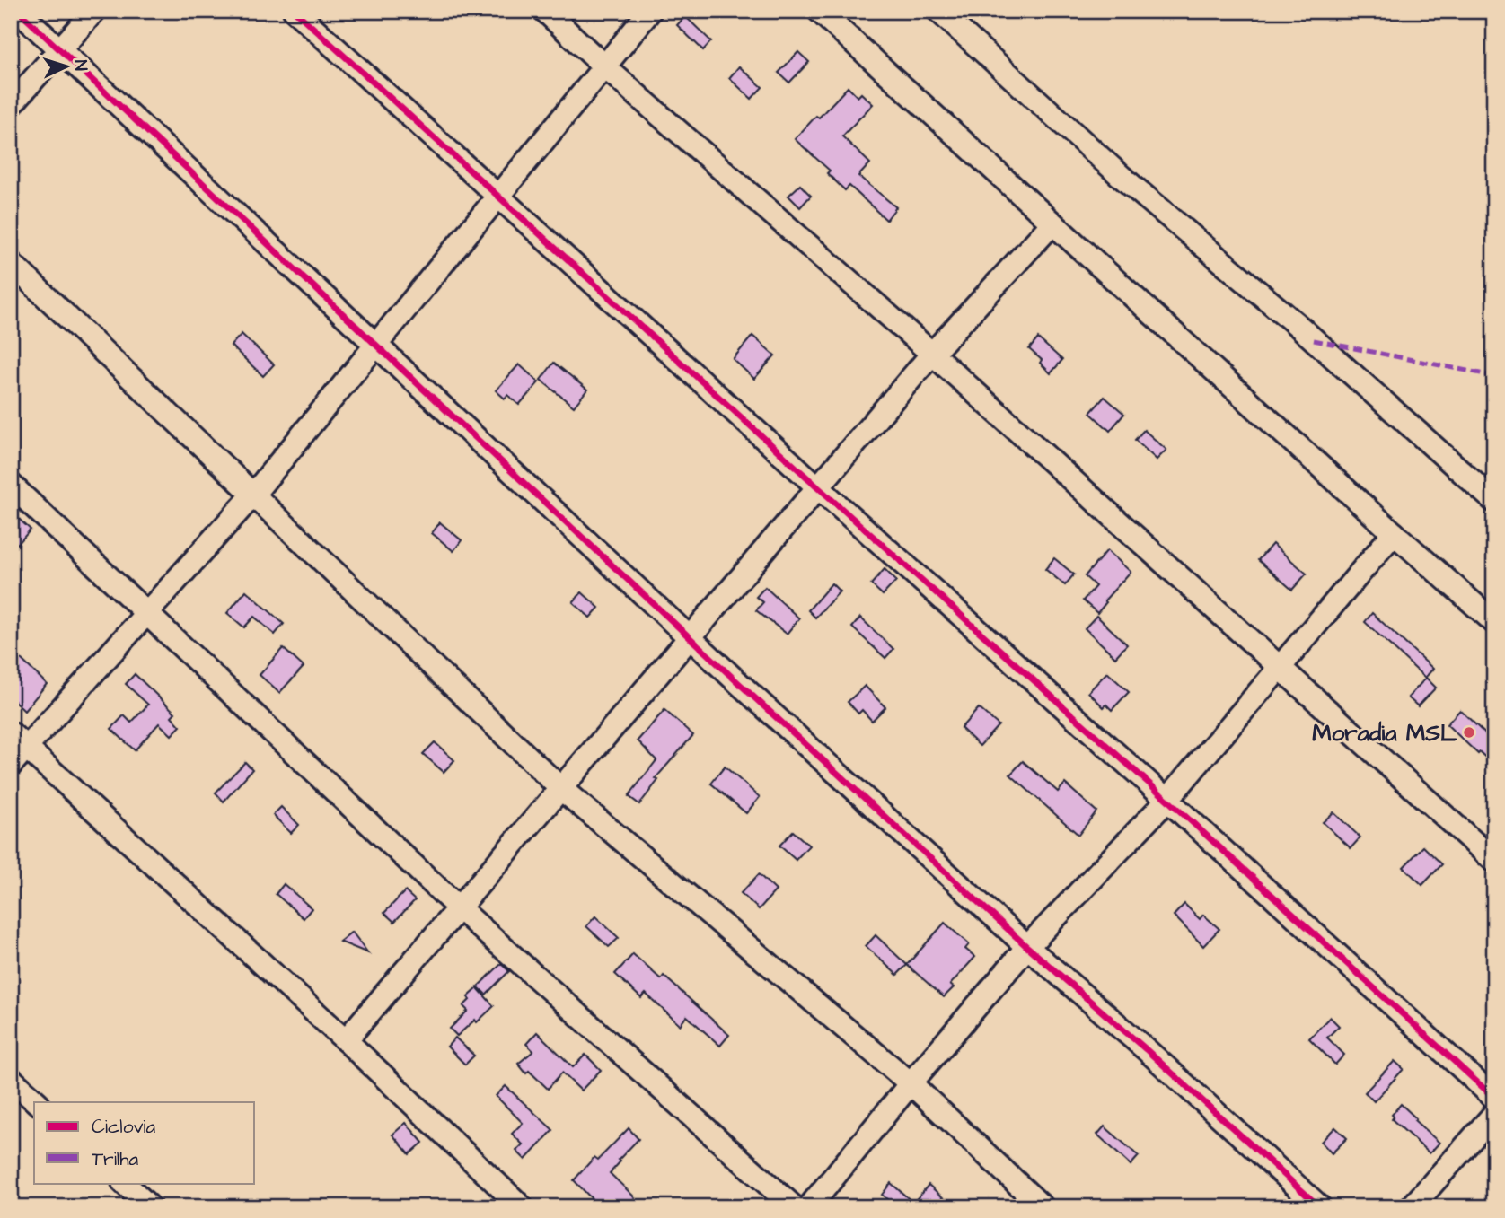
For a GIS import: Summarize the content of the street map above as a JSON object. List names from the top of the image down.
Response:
{
  "places": ["Moradia MSL"],
  "legend": ["Ciclovia", "Trilha"],
  "north": "right"
}
